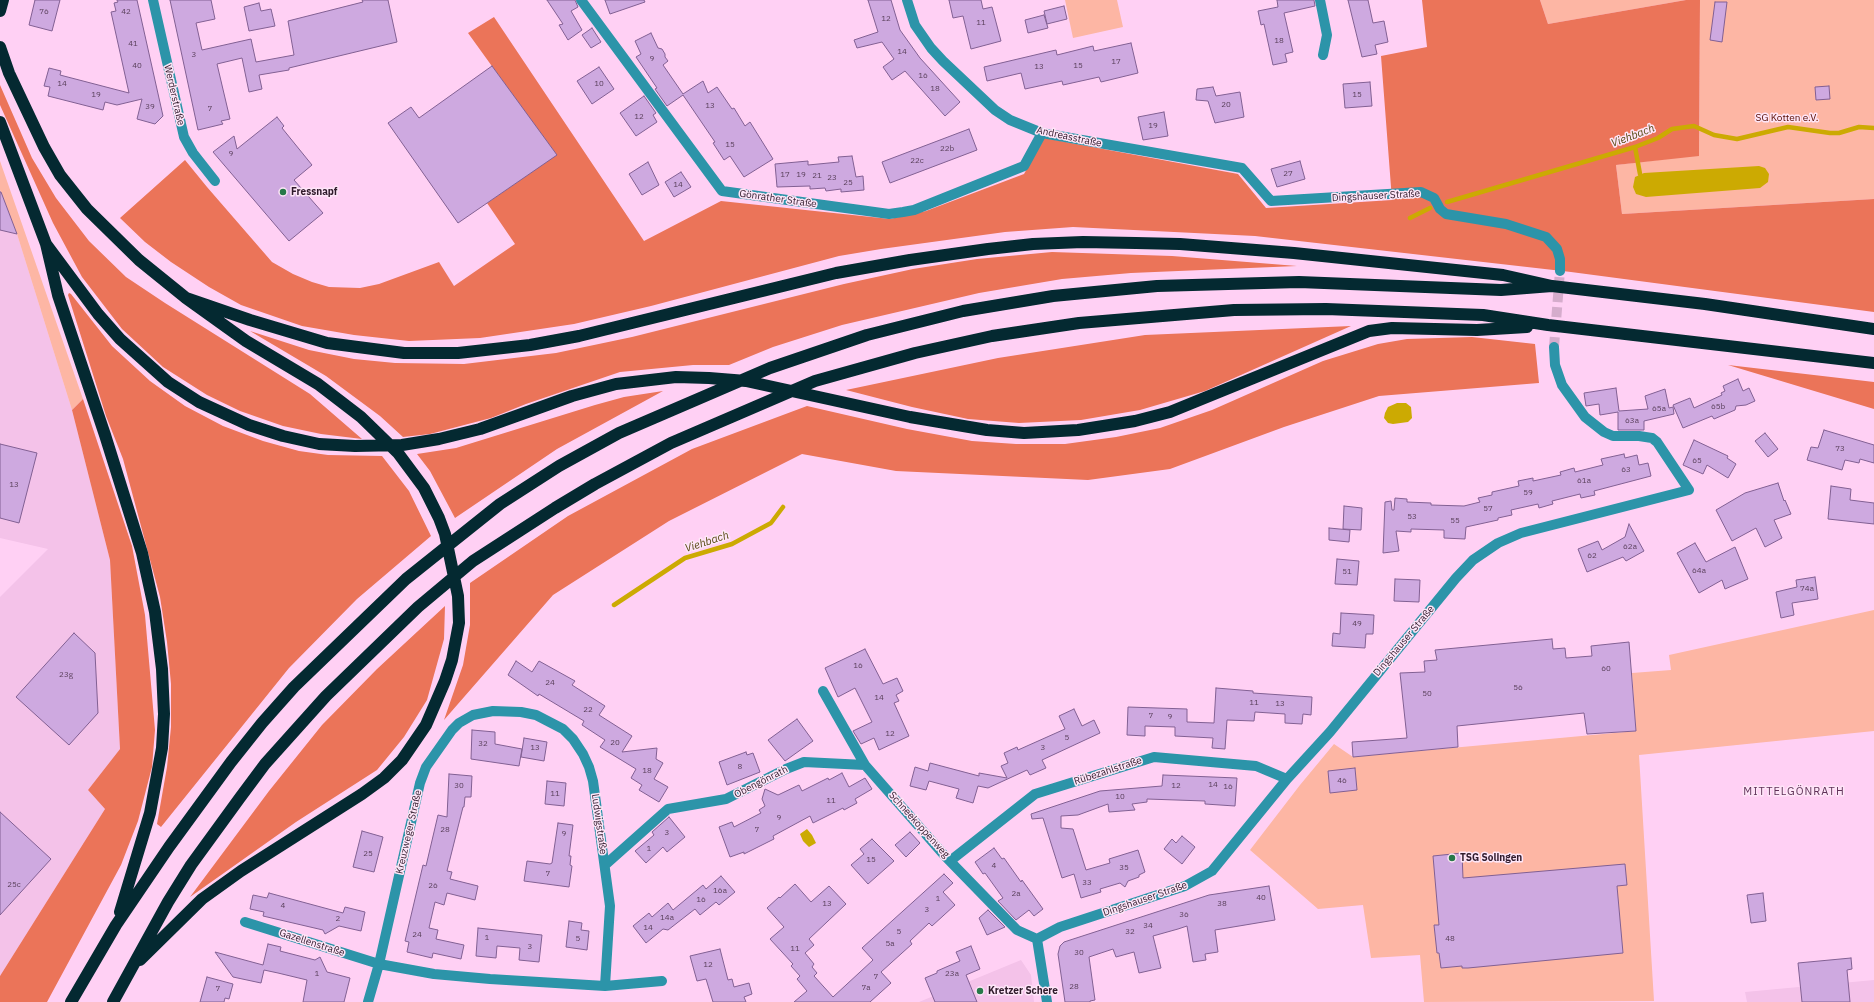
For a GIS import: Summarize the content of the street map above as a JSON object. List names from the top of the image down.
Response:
{
  "streets": {
    "street": [
      "Werderstraße",
      "Andreasstraße",
      "Dingshauser Straße",
      "Gönrather Straße",
      "Rübezahlstraße",
      "Obengönrath",
      "Ludwigstraße",
      "Schneekoppenweg",
      "Kreuzweger Straße",
      "Gazellenstraße"
    ]
  },
  "crossings": [
    ["Andreasstraße", "Dingshauser Straße"],
    ["Andreasstraße", "Gönrather Straße"],
    ["Dingshauser Straße", "Rübezahlstraße"],
    ["Dingshauser Straße", "Schneekoppenweg"],
    ["Rübezahlstraße", "Schneekoppenweg"],
    ["Obengönrath", "Ludwigstraße"],
    ["Obengönrath", "Schneekoppenweg"],
    ["Ludwigstraße", "Kreuzweger Straße"],
    ["Kreuzweger Straße", "Gazellenstraße"]
  ],
  "districts": ["MITTELGÖNRATH"],
  "water": ["Viehbach"],
  "parks": ["SG Kotten e.V."],
  "places": ["Fressnapf", "TSG Solingen", "Kretzer Schere"],
  "house_numbers": [
    "76",
    "42",
    "12",
    "11",
    "18",
    "41",
    "14",
    "3",
    "9",
    "17",
    "40",
    "15",
    "13",
    "16",
    "14",
    "10",
    "18",
    "19",
    "15",
    "20",
    "13",
    "39",
    "7",
    "12",
    "19",
    "15",
    "22b",
    "9",
    "22c",
    "27",
    "17",
    "19",
    "21",
    "23",
    "25",
    "14",
    "65b",
    "65a",
    "63a",
    "73",
    "65",
    "63",
    "61a",
    "13",
    "59",
    "57",
    "53",
    "55",
    "62a",
    "62",
    "64a",
    "51",
    "74a",
    "49",
    "16",
    "60",
    "23g",
    "24",
    "56",
    "50",
    "14",
    "11",
    "13",
    "22",
    "7",
    "9",
    "12",
    "5",
    "20",
    "32",
    "13",
    "3",
    "8",
    "18",
    "46",
    "14",
    "30",
    "12",
    "16",
    "11",
    "10",
    "11",
    "9",
    "28",
    "7",
    "3",
    "9",
    "1",
    "25",
    "15",
    "4",
    "35",
    "7",
    "33",
    "25c",
    "26",
    "16a",
    "2a",
    "40",
    "1",
    "16",
    "13",
    "38",
    "4",
    "3",
    "36",
    "14a",
    "2",
    "34",
    "14",
    "5",
    "32",
    "24",
    "1",
    "5",
    "48",
    "5a",
    "3",
    "11",
    "30",
    "12",
    "1",
    "23a",
    "7",
    "28",
    "7a",
    "7"
  ]
}
